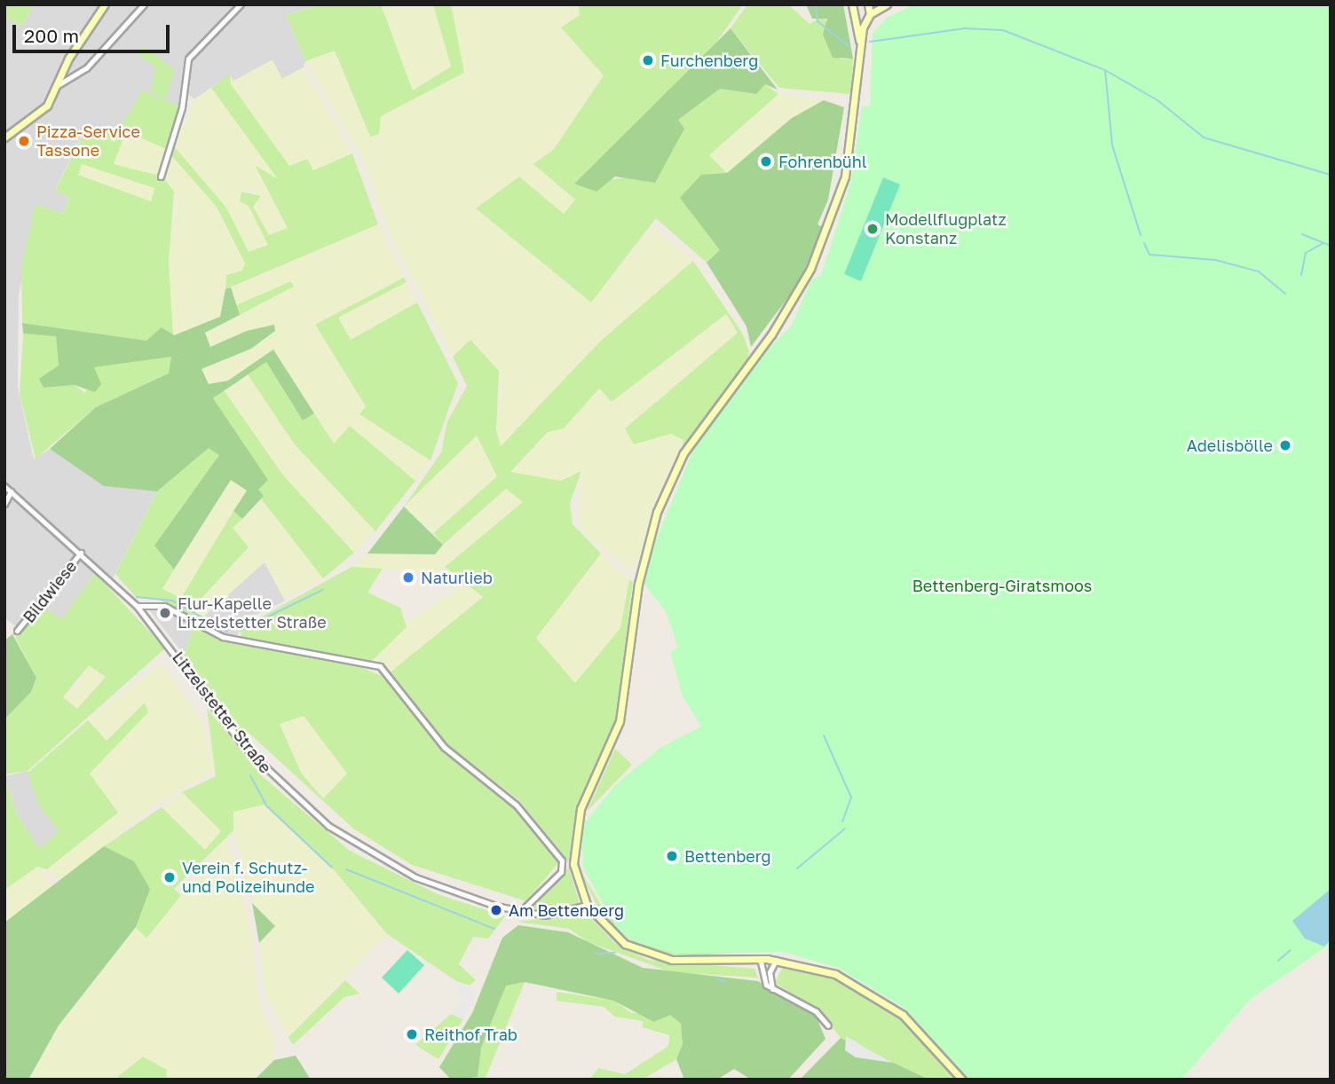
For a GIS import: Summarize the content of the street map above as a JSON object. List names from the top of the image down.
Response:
{
  "streets": {
    "street": ["Bildwiese", "Litzelstetter Straße"]
  },
  "crossings": [
    ["Bildwiese", "Litzelstetter Straße"]
  ],
  "parks": ["Bettenberg-Giratsmoos"],
  "places": [
    "Furchenberg",
    "Pizza-Service Tassone",
    "Fohrenbühl",
    "Modellflugplatz Konstanz",
    "Adelisbölle",
    "Naturlieb",
    "Flur-Kapelle Litzelstetter Straße",
    "Bettenberg",
    "Verein f. Schutz- und Polizeihunde",
    "Am Bettenberg",
    "Reithof Trab"
  ],
  "scale_bar": "200 m"
}
